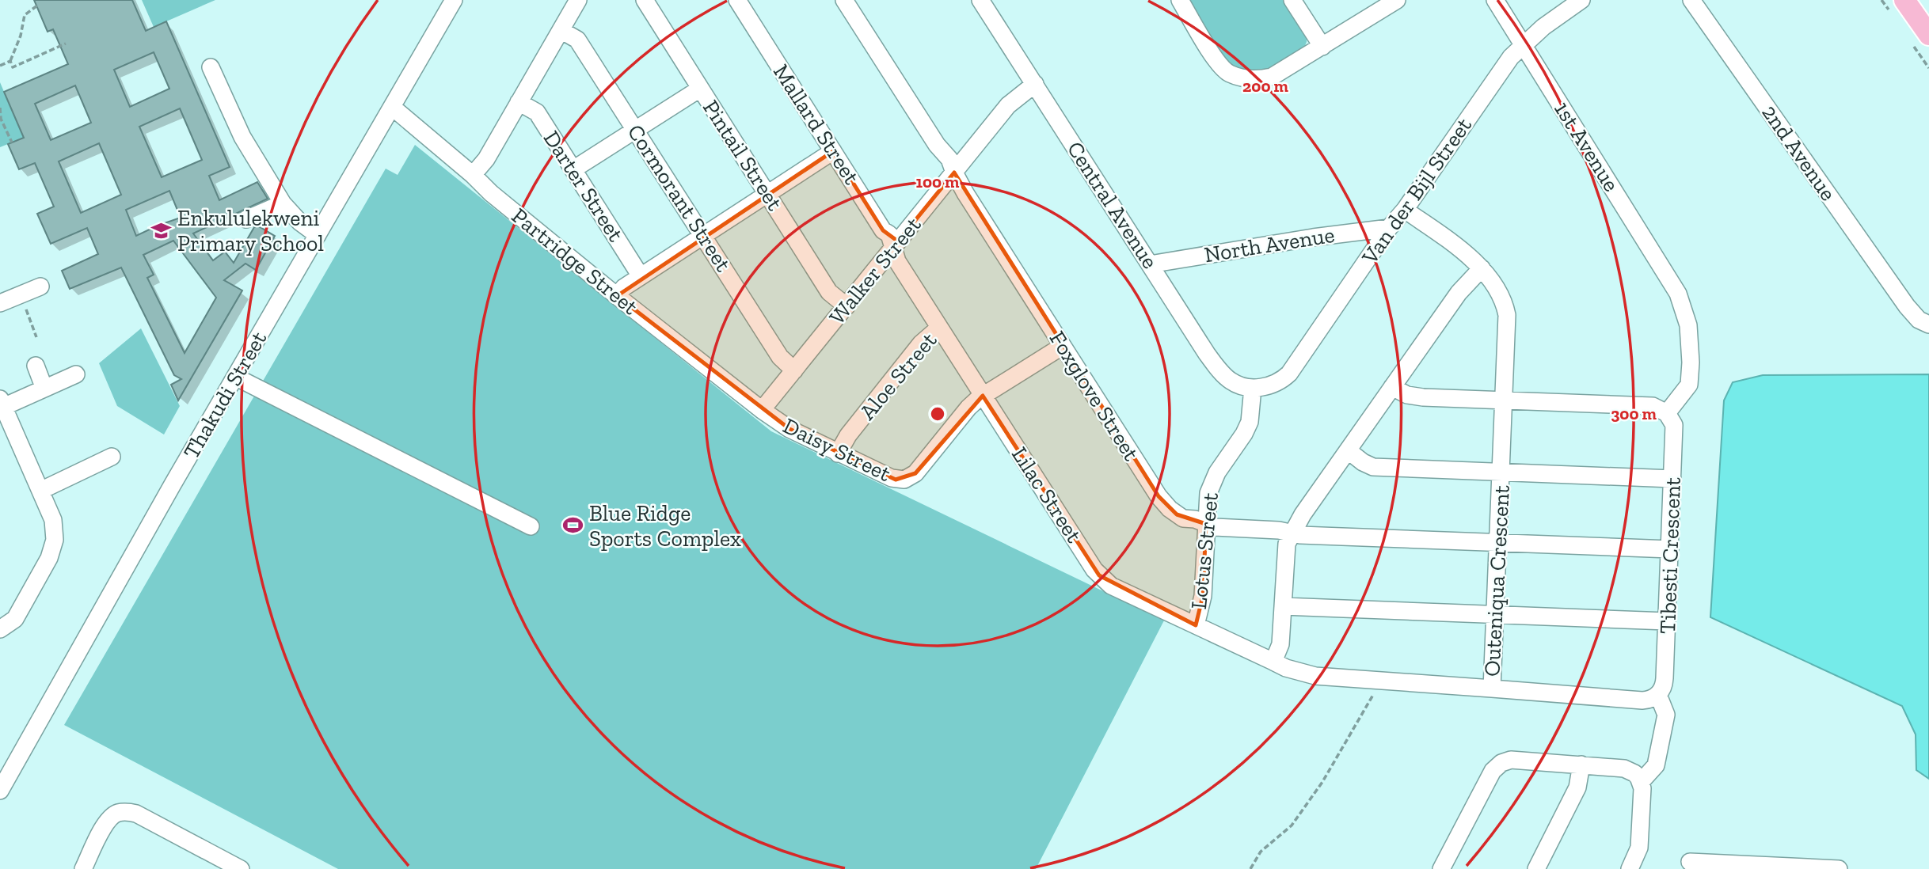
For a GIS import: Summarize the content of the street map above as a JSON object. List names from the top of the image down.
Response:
{
  "streets": {
    "street": [
      "Mallard Street",
      "1st Avenue",
      "2nd Avenue",
      "Pintail Street",
      "Darter Street",
      "Van der Bijl Street",
      "Cormorant Street",
      "Central Avenue",
      "North Avenue",
      "Partridge Street",
      "Walker Street",
      "Aloe Street",
      "Thakudi Street",
      "Foxglove Street",
      "Daisy Street",
      "Lilac Street",
      "Lotus Street",
      "Tibesti Crescent",
      "Outeniqua Crescent"
    ]
  },
  "crossings": [
    ["Mallard Street", "Walker Street"],
    ["Mallard Street", "Lilac Street"],
    ["1st Avenue", "Van der Bijl Street"],
    ["1st Avenue", "Tibesti Crescent"],
    ["Pintail Street", "Walker Street"],
    ["Van der Bijl Street", "Central Avenue"],
    ["Van der Bijl Street", "North Avenue"],
    ["Van der Bijl Street", "Lotus Street"],
    ["Van der Bijl Street", "Outeniqua Crescent"],
    ["Cormorant Street", "Walker Street"],
    ["Central Avenue", "North Avenue"],
    ["Central Avenue", "Walker Street"],
    ["Central Avenue", "Lotus Street"],
    ["Partridge Street", "Walker Street"],
    ["Partridge Street", "Thakudi Street"],
    ["Partridge Street", "Daisy Street"],
    ["Walker Street", "Foxglove Street"],
    ["Walker Street", "Daisy Street"],
    ["Walker Street", "Lilac Street"],
    ["Aloe Street", "Daisy Street"],
    ["Aloe Street", "Lilac Street"],
    ["Foxglove Street", "Daisy Street"],
    ["Foxglove Street", "Lotus Street"],
    ["Foxglove Street", "Tibesti Crescent"],
    ["Foxglove Street", "Outeniqua Crescent"],
    ["Daisy Street", "Lilac Street"],
    ["Lilac Street", "Lotus Street"],
    ["Lilac Street", "Outeniqua Crescent"]
  ],
  "places": {
    "school or university": ["Enkululekweni Primary School"],
    "sports": ["Blue Ridge Sports Complex"]
  },
  "rings": ["200 m", "100 m", "300 m"]
}
